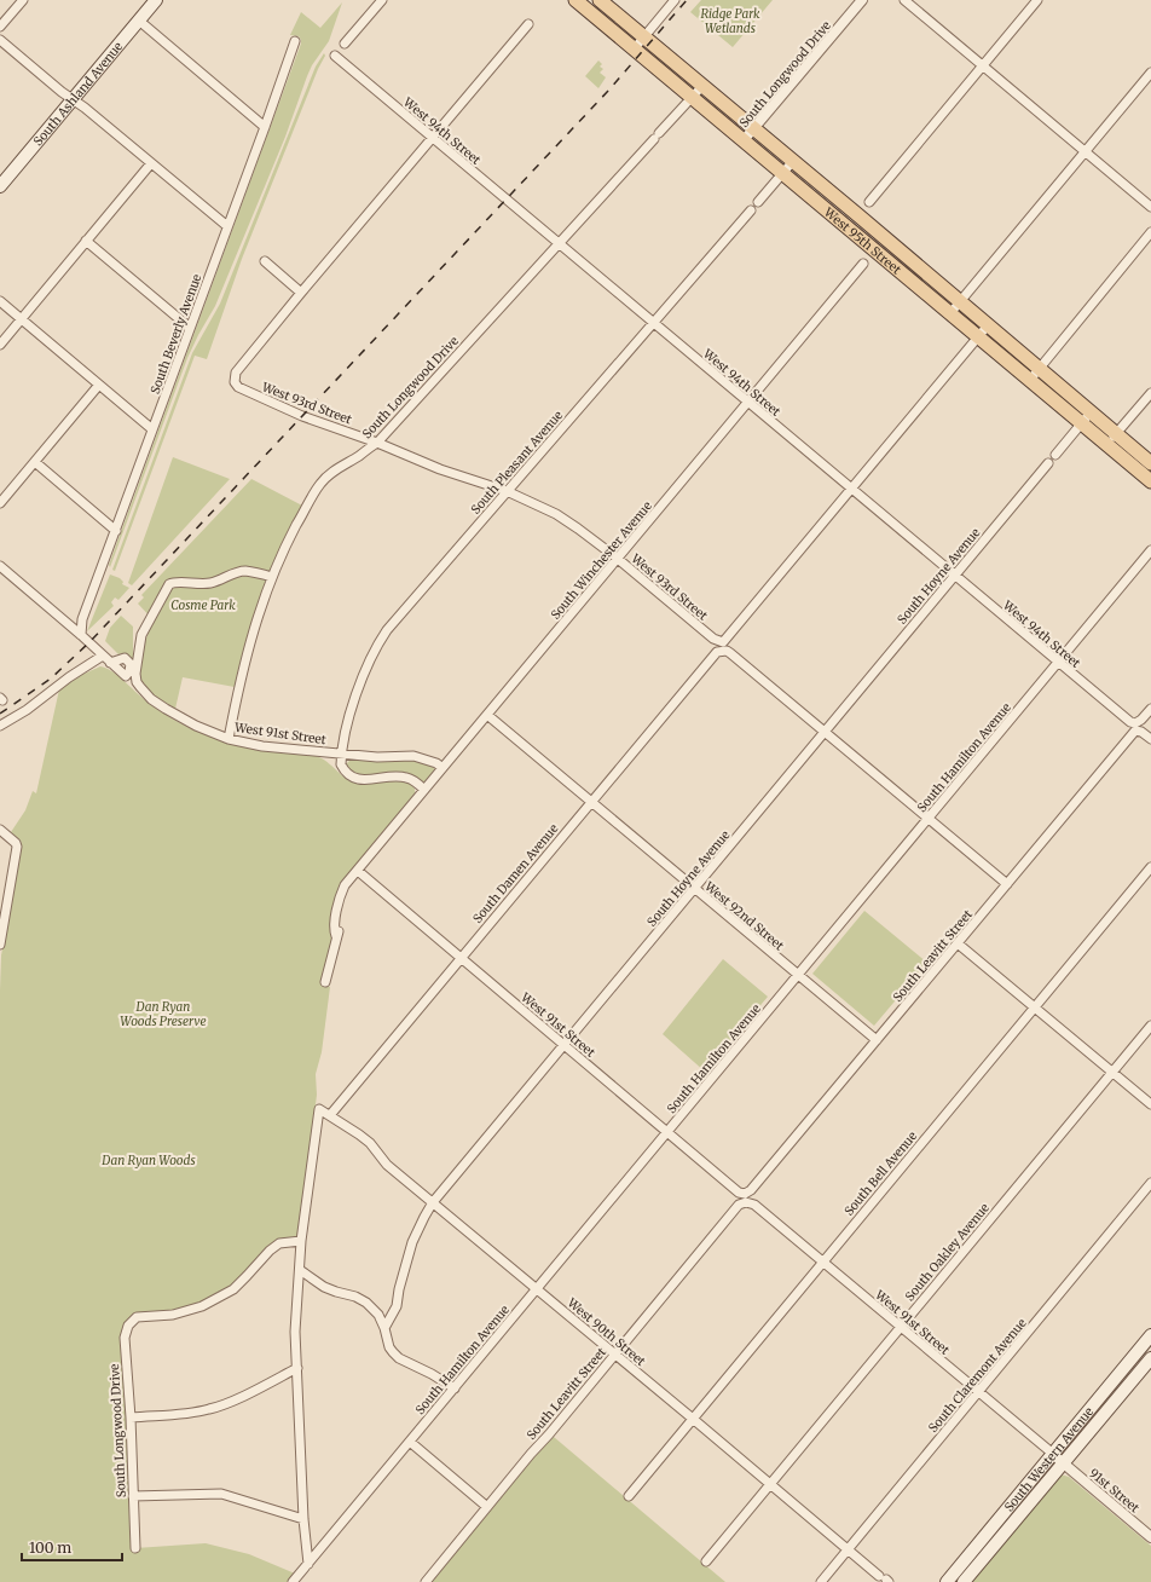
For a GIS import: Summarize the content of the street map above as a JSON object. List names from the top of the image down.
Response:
{
  "streets": {
    "main road": ["South Ashland Avenue", "West 95th Street", "South Western Avenue"],
    "street": [
      "South Longwood Drive",
      "West 94th Street",
      "South Beverly Avenue",
      "West 93rd Street",
      "South Pleasant Avenue",
      "South Winchester Avenue",
      "South Hoyne Avenue",
      "West 91st Street",
      "South Hamilton Avenue",
      "South Damen Avenue",
      "West 92nd Street",
      "South Leavitt Street",
      "South Bell Avenue",
      "South Oakley Avenue",
      "West 90th Street",
      "South Claremont Avenue",
      "91st Street"
    ]
  },
  "crossings": [
    ["South Longwood Drive", "West 94th Street"],
    ["South Longwood Drive", "West 95th Street"],
    ["South Longwood Drive", "West 93rd Street"],
    ["South Longwood Drive", "West 91st Street"],
    ["South Longwood Drive", "West 90th Street"],
    ["West 94th Street", "South Pleasant Avenue"],
    ["West 94th Street", "South Winchester Avenue"],
    ["West 94th Street", "South Hoyne Avenue"],
    ["West 94th Street", "South Hamilton Avenue"],
    ["West 94th Street", "South Damen Avenue"],
    ["West 94th Street", "South Leavitt Street"],
    ["West 95th Street", "South Damen Avenue"],
    ["West 93rd Street", "South Pleasant Avenue"],
    ["West 93rd Street", "South Winchester Avenue"],
    ["West 93rd Street", "South Hoyne Avenue"],
    ["West 93rd Street", "South Hamilton Avenue"],
    ["West 93rd Street", "South Damen Avenue"],
    ["West 93rd Street", "South Leavitt Street"],
    ["South Pleasant Avenue", "West 91st Street"],
    ["South Winchester Avenue", "West 91st Street"],
    ["South Winchester Avenue", "West 92nd Street"],
    ["South Hoyne Avenue", "West 91st Street"],
    ["South Hoyne Avenue", "West 92nd Street"],
    ["South Hoyne Avenue", "West 90th Street"],
    ["West 91st Street", "South Hamilton Avenue"],
    ["West 91st Street", "South Damen Avenue"],
    ["West 91st Street", "South Leavitt Street"],
    ["West 91st Street", "South Bell Avenue"],
    ["West 91st Street", "South Oakley Avenue"],
    ["West 91st Street", "South Claremont Avenue"],
    ["West 91st Street", "South Western Avenue"],
    ["West 91st Street", "91st Street"],
    ["South Hamilton Avenue", "West 92nd Street"],
    ["South Hamilton Avenue", "West 90th Street"],
    ["South Damen Avenue", "West 92nd Street"],
    ["South Damen Avenue", "West 90th Street"],
    ["West 92nd Street", "South Leavitt Street"],
    ["South Leavitt Street", "West 90th Street"],
    ["South Bell Avenue", "West 90th Street"],
    ["South Oakley Avenue", "West 90th Street"],
    ["West 90th Street", "South Claremont Avenue"],
    ["South Western Avenue", "91st Street"]
  ],
  "parks": [
    "Ridge Park Wetlands",
    "Cosme Park",
    "Dan Ryan Woods Preserve",
    "Dan Ryan Woods"
  ],
  "scale_bar": "100 m"
}
